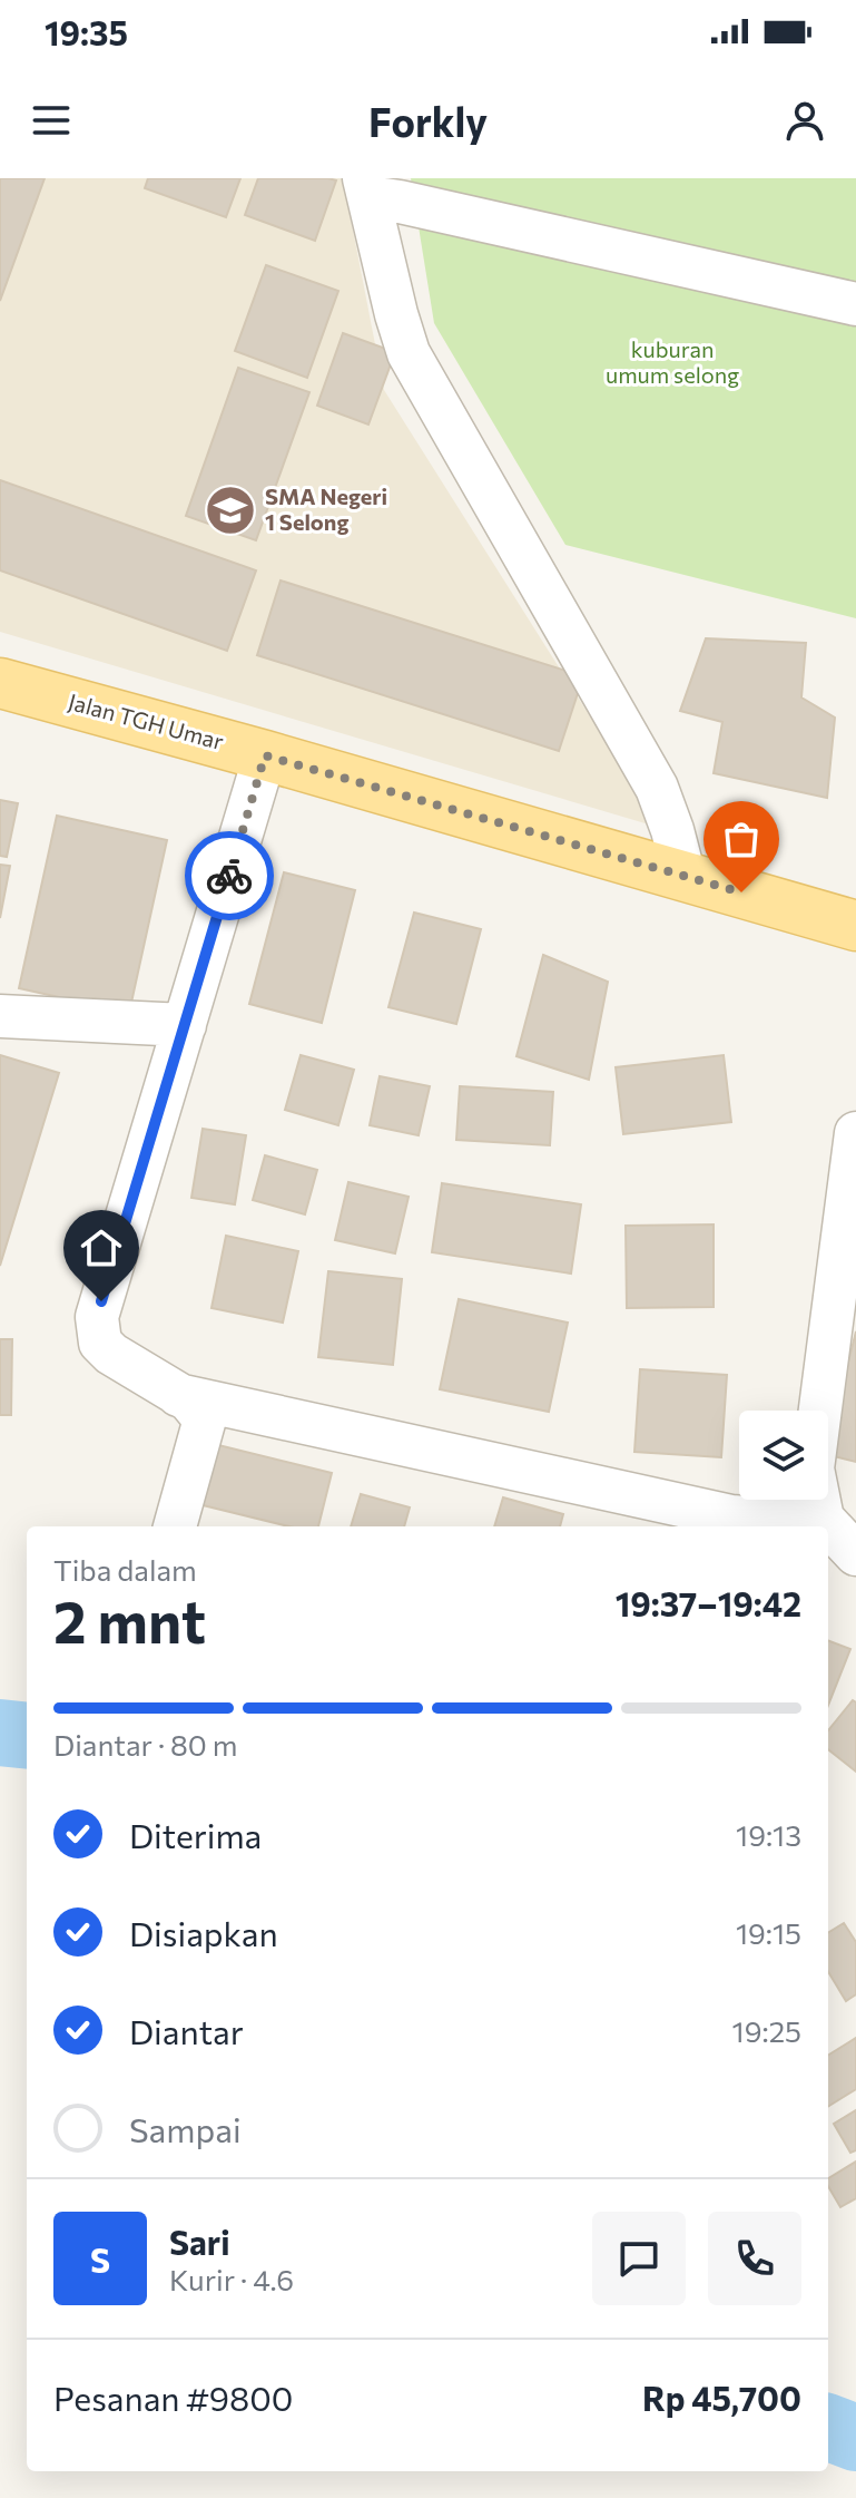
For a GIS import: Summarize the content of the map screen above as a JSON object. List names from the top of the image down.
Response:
{
  "streets": {
    "main road": ["Jalan TGH Umar"]
  },
  "parks": ["kuburan umum selong"],
  "places": {
    "school or university": ["SMA Negeri 1 Selong"]
  },
  "page": {
    "status": "19:35",
    "header": "Forkly",
    "heading": ["2 mnt", "Tiba dalam", "19:37–19:42"],
    "panel": [
      "Sari",
      "Kurir · 4.6",
      "Pesanan #9800",
      "Rp 45,700"
    ],
    "bar": "Diantar · 80 m",
    "list": [
      ["Diterima", "19:13"],
      ["Disiapkan", "19:15"],
      ["Diantar", "19:25"],
      "Sampai"
    ],
    "round": "S"
  }
}
